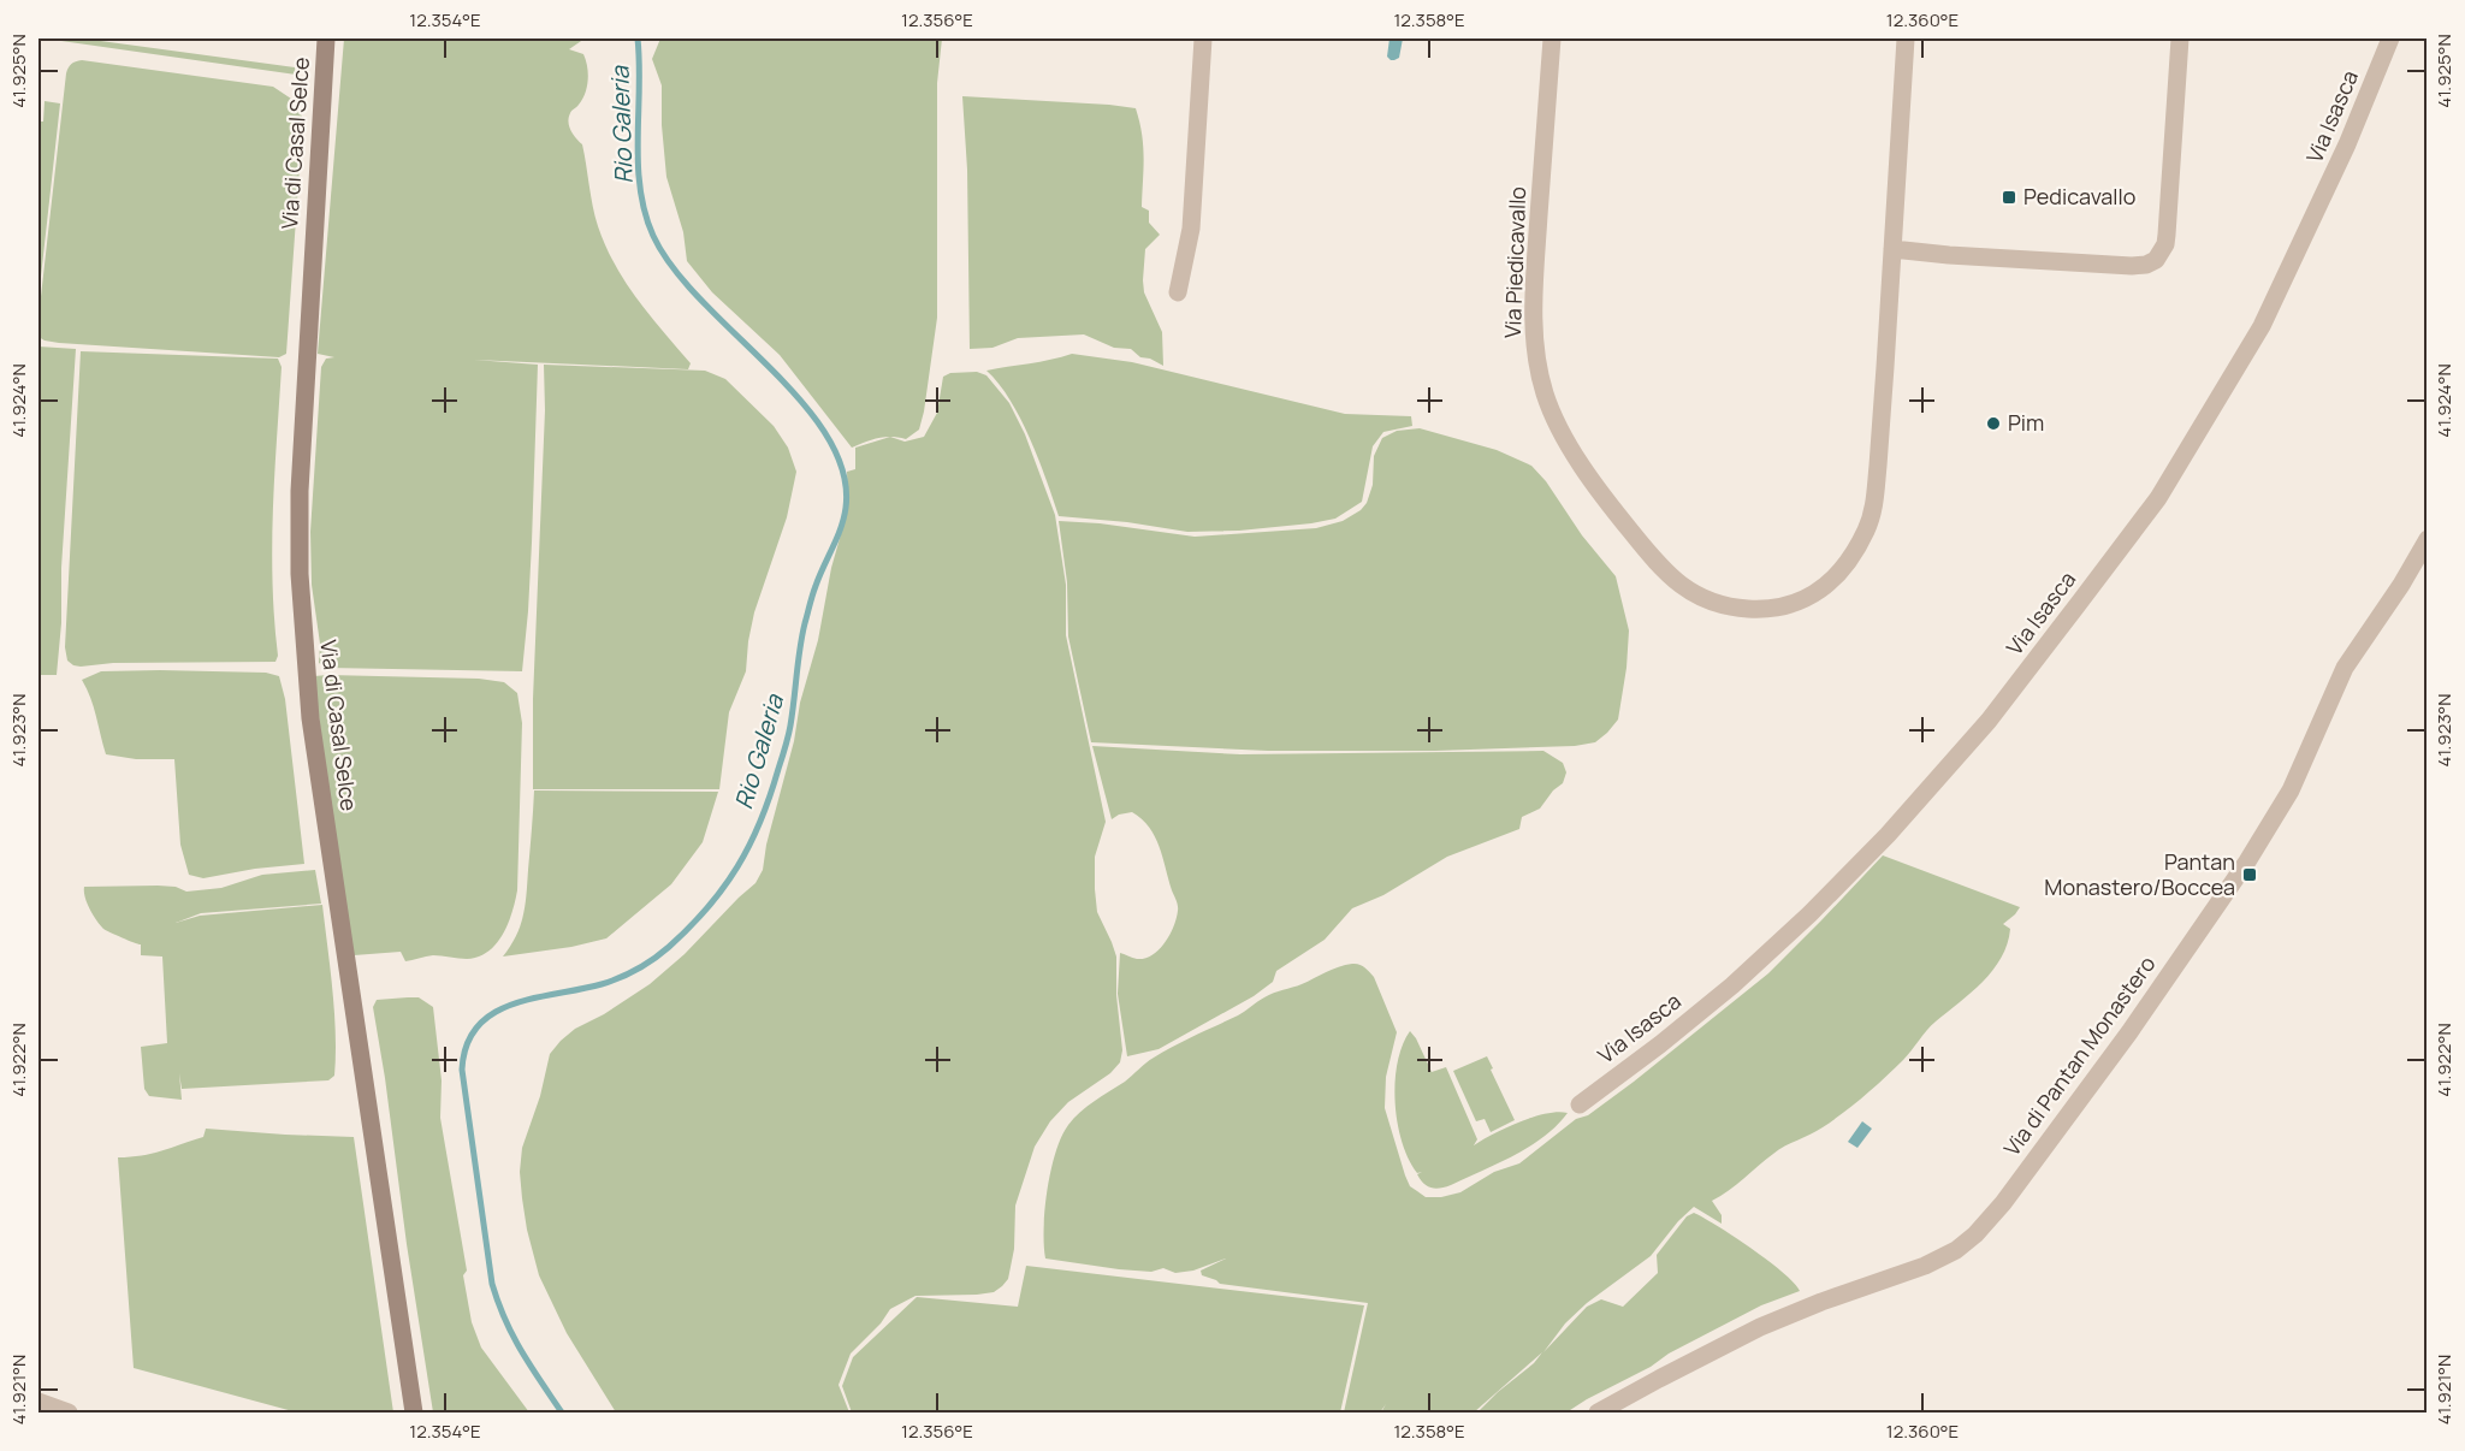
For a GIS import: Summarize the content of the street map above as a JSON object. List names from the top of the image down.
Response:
{
  "streets": {
    "main road": ["Via di Casal Selce"],
    "street": ["Via Isasca", "Via Piedicavallo", "Via di Pantan Monastero"]
  },
  "water": ["Rio Galeria"],
  "places": {
    "transit": ["Pedicavallo", "Pantan Monastero/Boccea"],
    "other": ["Pim"]
  },
  "coordinates": [
    "12.354°E",
    "12.356°E",
    "12.358°E",
    "12.360°E",
    "41.925°N",
    "41.924°N",
    "41.923°N",
    "41.922°N",
    "41.921°N"
  ]
}
